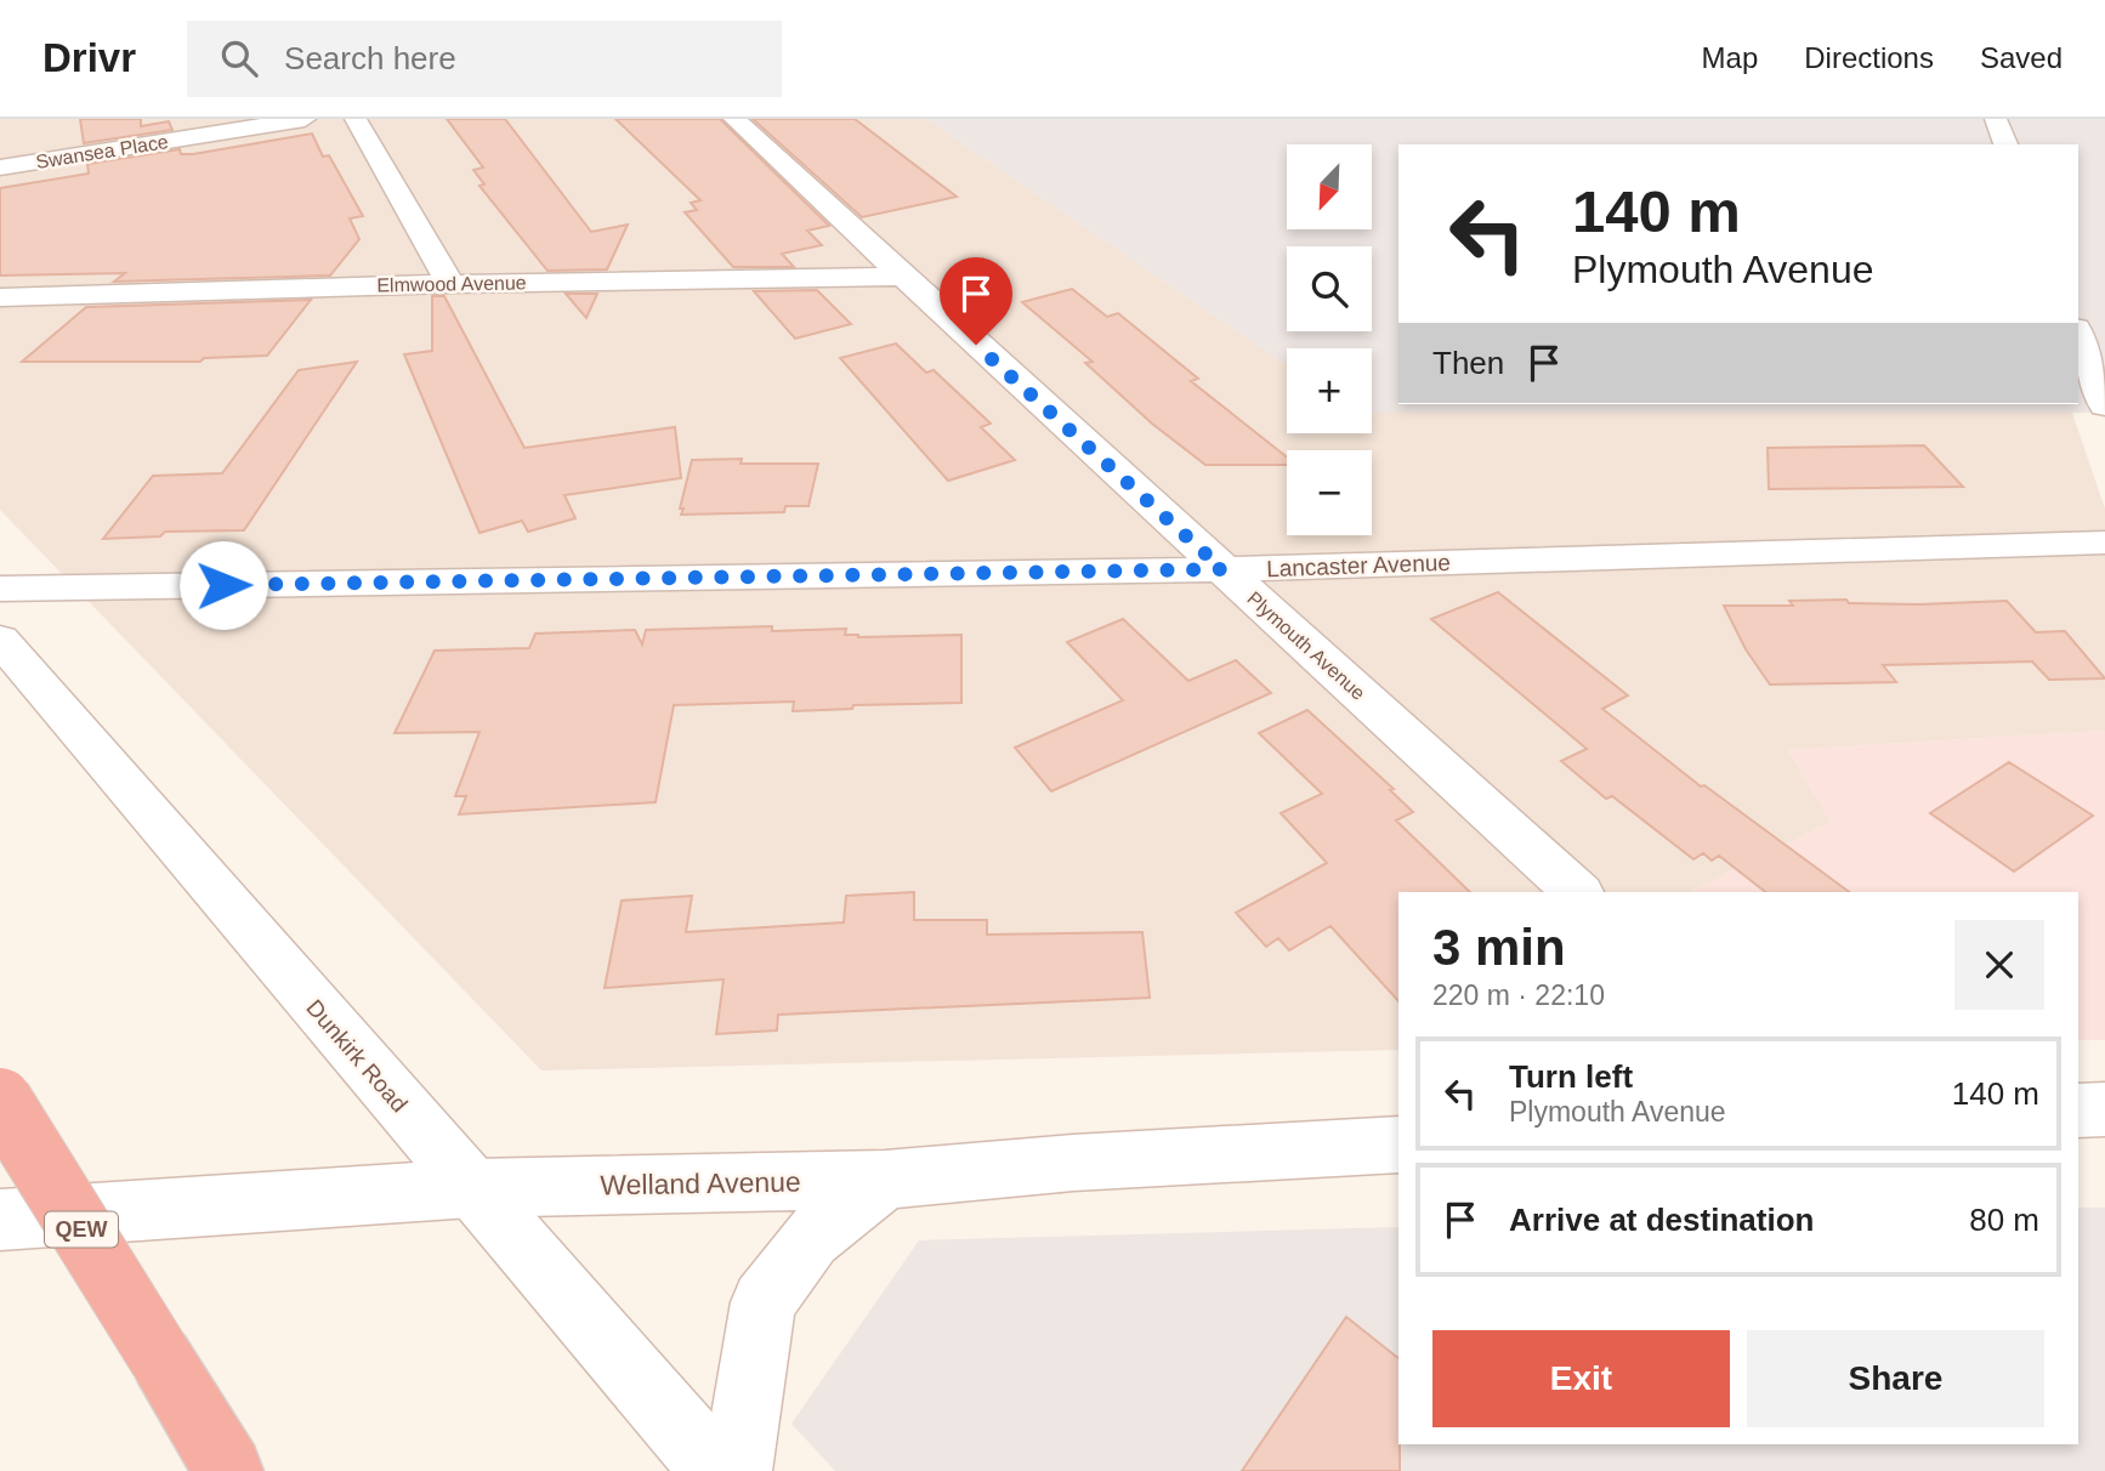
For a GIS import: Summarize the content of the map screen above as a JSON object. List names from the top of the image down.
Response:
{
  "streets": {
    "highway": ["QEW"],
    "street": [
      "Swansea Place",
      "Elmwood Avenue",
      "Lancaster Avenue",
      "Plymouth Avenue",
      "Dunkirk Road",
      "Welland Avenue"
    ]
  },
  "crossings": [
    ["Elmwood Avenue", "Plymouth Avenue"],
    ["Lancaster Avenue", "Plymouth Avenue"],
    ["Dunkirk Road", "Welland Avenue"]
  ],
  "north": "bottom left",
  "page": {
    "header": "Drivr",
    "search": "Search here",
    "nav": ["Map", "Directions", "Saved"],
    "map_buttons": ["+", "−"],
    "turn": ["140 m", "Plymouth Avenue"],
    "then": "Then",
    "heading": ["3 min", "220 m · 22:10"],
    "list": [
      {
        "name": "Turn left",
        "note": "Plymouth Avenue",
        "value": "140 m"
      },
      {
        "name": "Arrive at destination",
        "value": "80 m"
      }
    ],
    "buttons": ["Exit", "Share"]
  }
}
